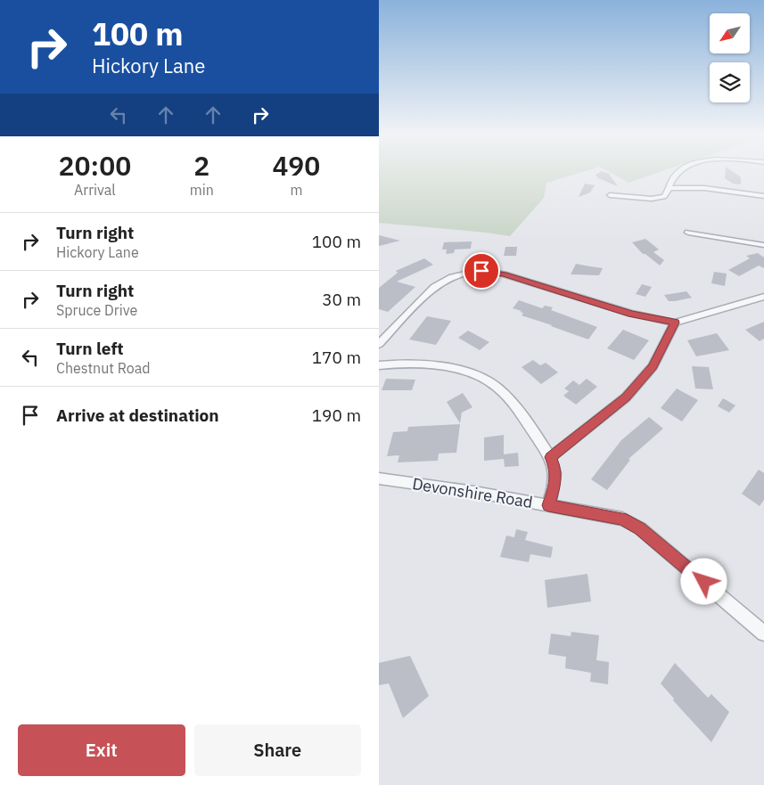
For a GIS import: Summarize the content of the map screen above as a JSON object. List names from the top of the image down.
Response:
{
  "streets": {
    "street": ["Devonshire Road"]
  },
  "north": "bottom left",
  "page": {
    "turn": ["100 m", "Hickory Lane"],
    "eta": [
      "20:00",
      "Arrival",
      "2",
      "min",
      "490",
      "m"
    ],
    "list": [
      {
        "name": "Turn right",
        "note": "Hickory Lane",
        "value": "100 m"
      },
      {
        "name": "Turn right",
        "note": "Spruce Drive",
        "value": "30 m"
      },
      {
        "name": "Turn left",
        "note": "Chestnut Road",
        "value": "170 m"
      },
      {
        "name": "Arrive at destination",
        "value": "190 m"
      }
    ],
    "buttons": ["Exit", "Share"]
  }
}
